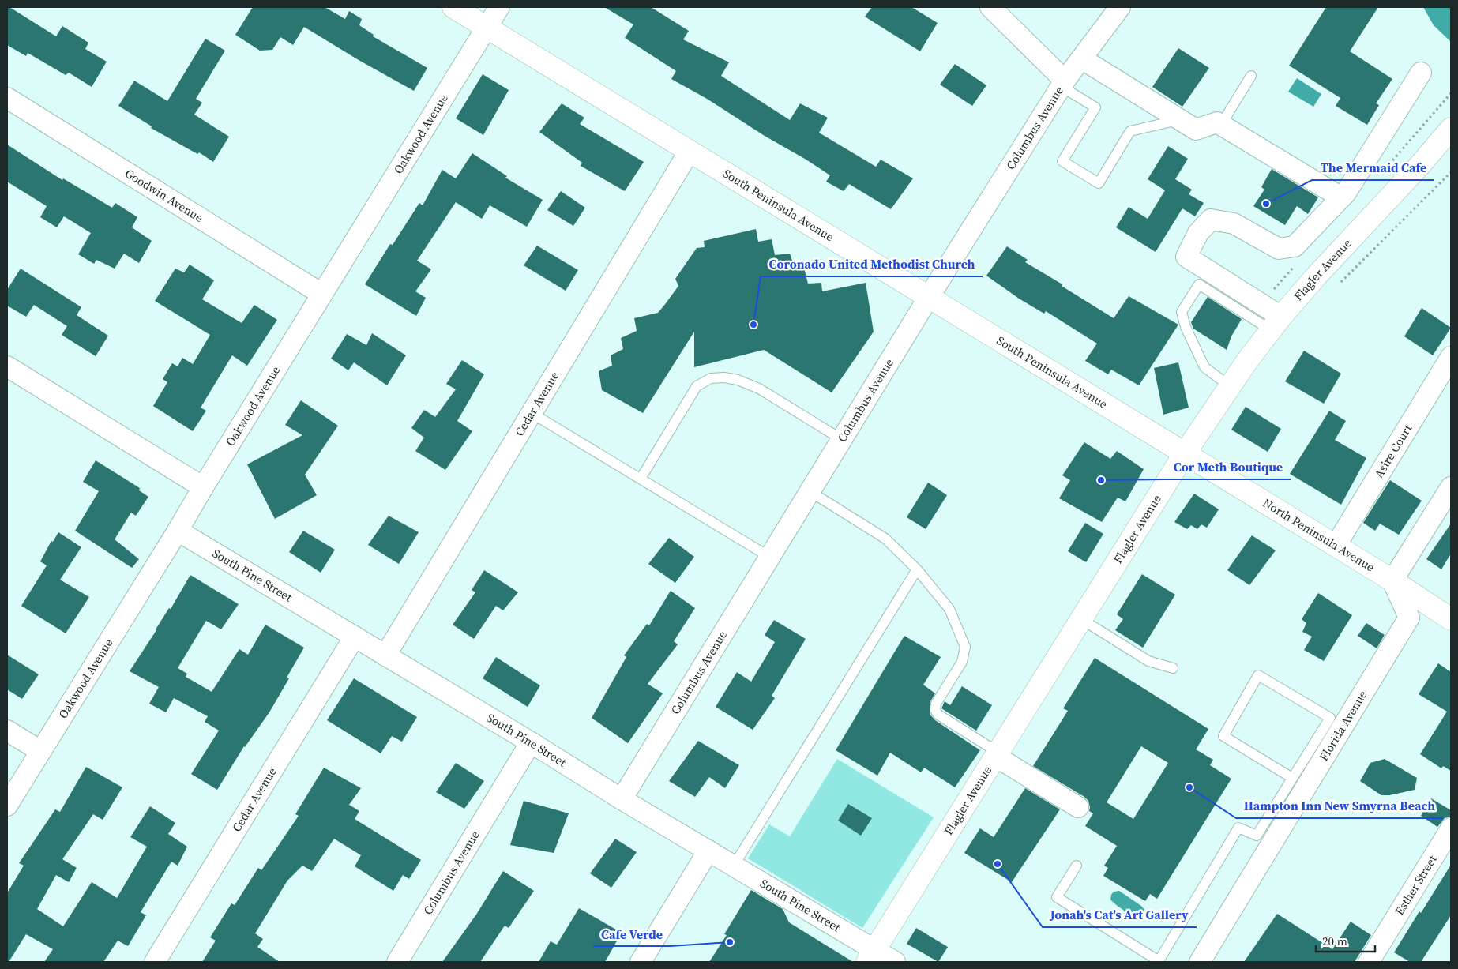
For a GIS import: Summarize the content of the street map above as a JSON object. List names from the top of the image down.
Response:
{
  "streets": {
    "main road": ["South Peninsula Avenue", "Flagler Avenue", "North Peninsula Avenue"],
    "street": [
      "Columbus Avenue",
      "Oakwood Avenue",
      "Goodwin Avenue",
      "Cedar Avenue",
      "Asire Court",
      "South Pine Street",
      "Florida Avenue",
      "Esther Street"
    ]
  },
  "crossings": [
    ["Columbus Avenue", "South Peninsula Avenue"],
    ["Columbus Avenue", "South Pine Street"],
    ["Oakwood Avenue", "Goodwin Avenue"],
    ["Oakwood Avenue", "South Peninsula Avenue"],
    ["Oakwood Avenue", "South Pine Street"],
    ["South Peninsula Avenue", "Flagler Avenue"],
    ["South Peninsula Avenue", "Cedar Avenue"],
    ["South Peninsula Avenue", "North Peninsula Avenue"],
    ["Flagler Avenue", "North Peninsula Avenue"],
    ["Flagler Avenue", "South Pine Street"],
    ["Cedar Avenue", "South Pine Street"],
    ["Asire Court", "North Peninsula Avenue"],
    ["North Peninsula Avenue", "Florida Avenue"]
  ],
  "places": [
    "The Mermaid Cafe",
    "Coronado United Methodist Church",
    "Cor Meth Boutique",
    "Hampton Inn New Smyrna Beach",
    "Jonah's Cat's Art Gallery",
    "Cafe Verde"
  ],
  "scale_bar": "20 m"
}
